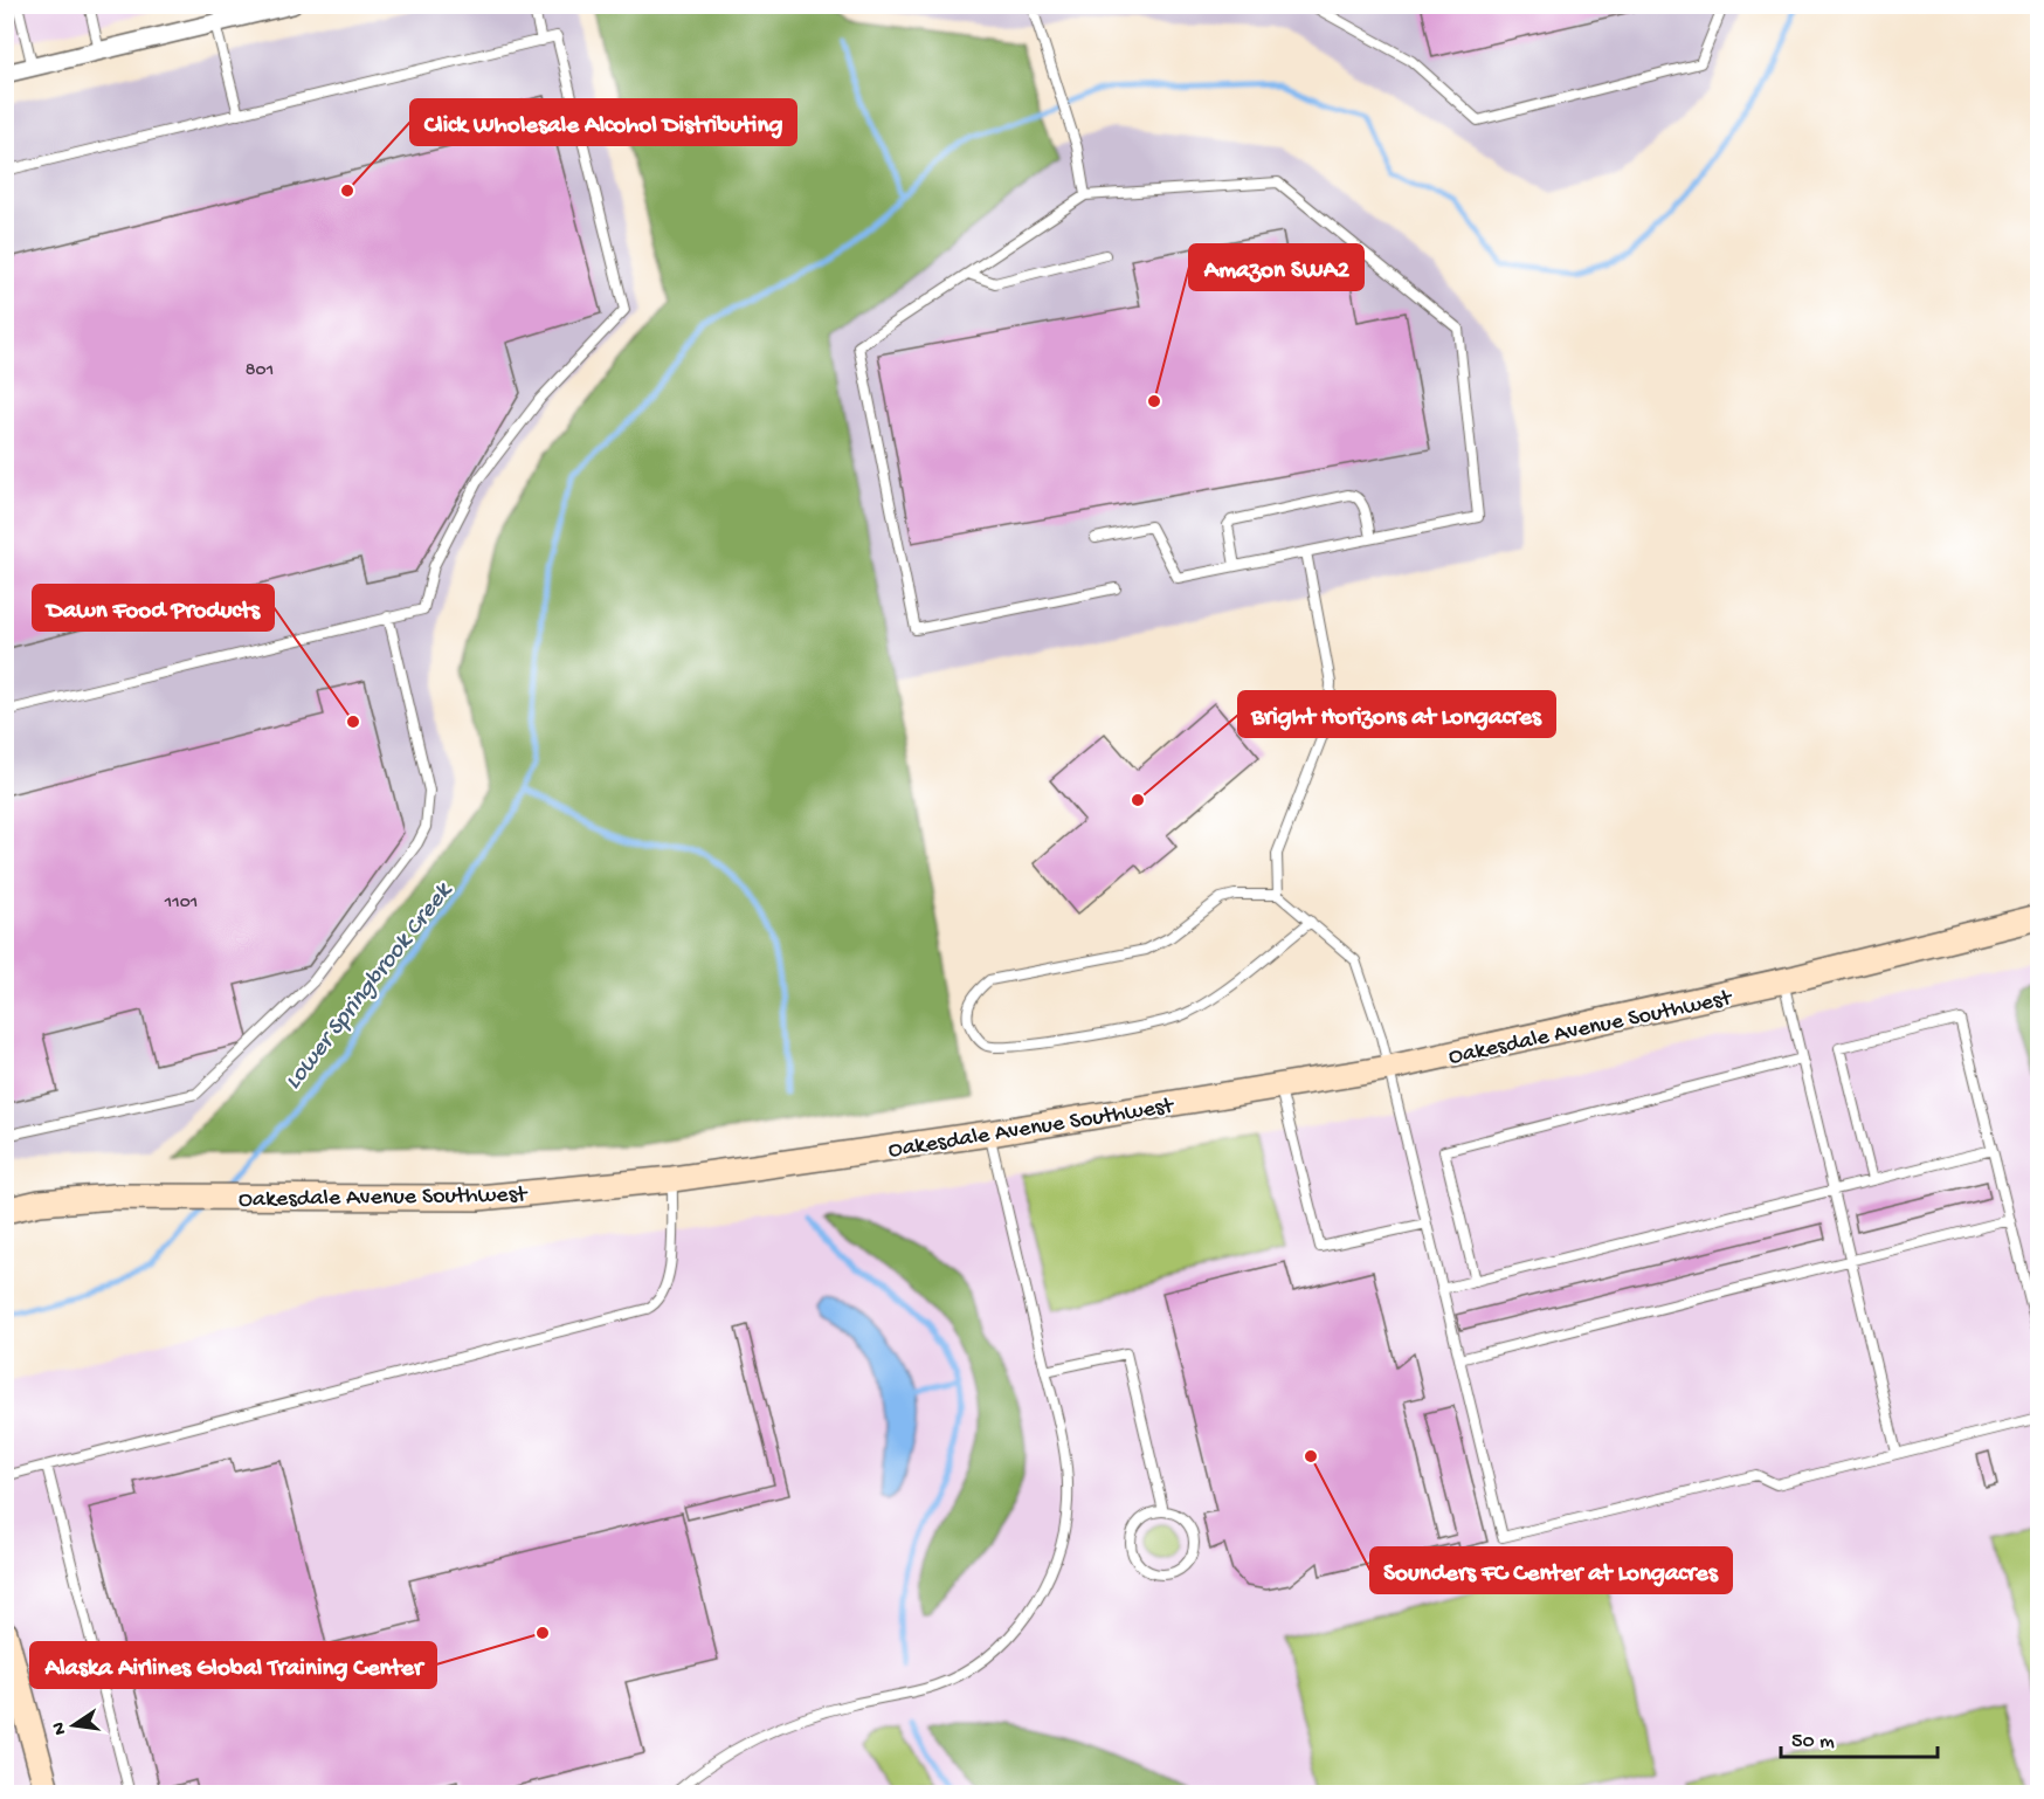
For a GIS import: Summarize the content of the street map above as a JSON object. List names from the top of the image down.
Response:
{
  "streets": {
    "street": ["Oakesdale Avenue Southwest"]
  },
  "water": ["Lower Springbrook Creek"],
  "places": [
    "Click Wholesale Alcohol Distributing",
    "Amazon SWA2",
    "Dawn Food Products",
    "Bright Horizons at Longacres",
    "Sounders FC Center at Longacres",
    "Alaska Airlines Global Training Center"
  ],
  "house_numbers": ["801", "1101"],
  "scale_bar": "50 m",
  "north": "left"
}
